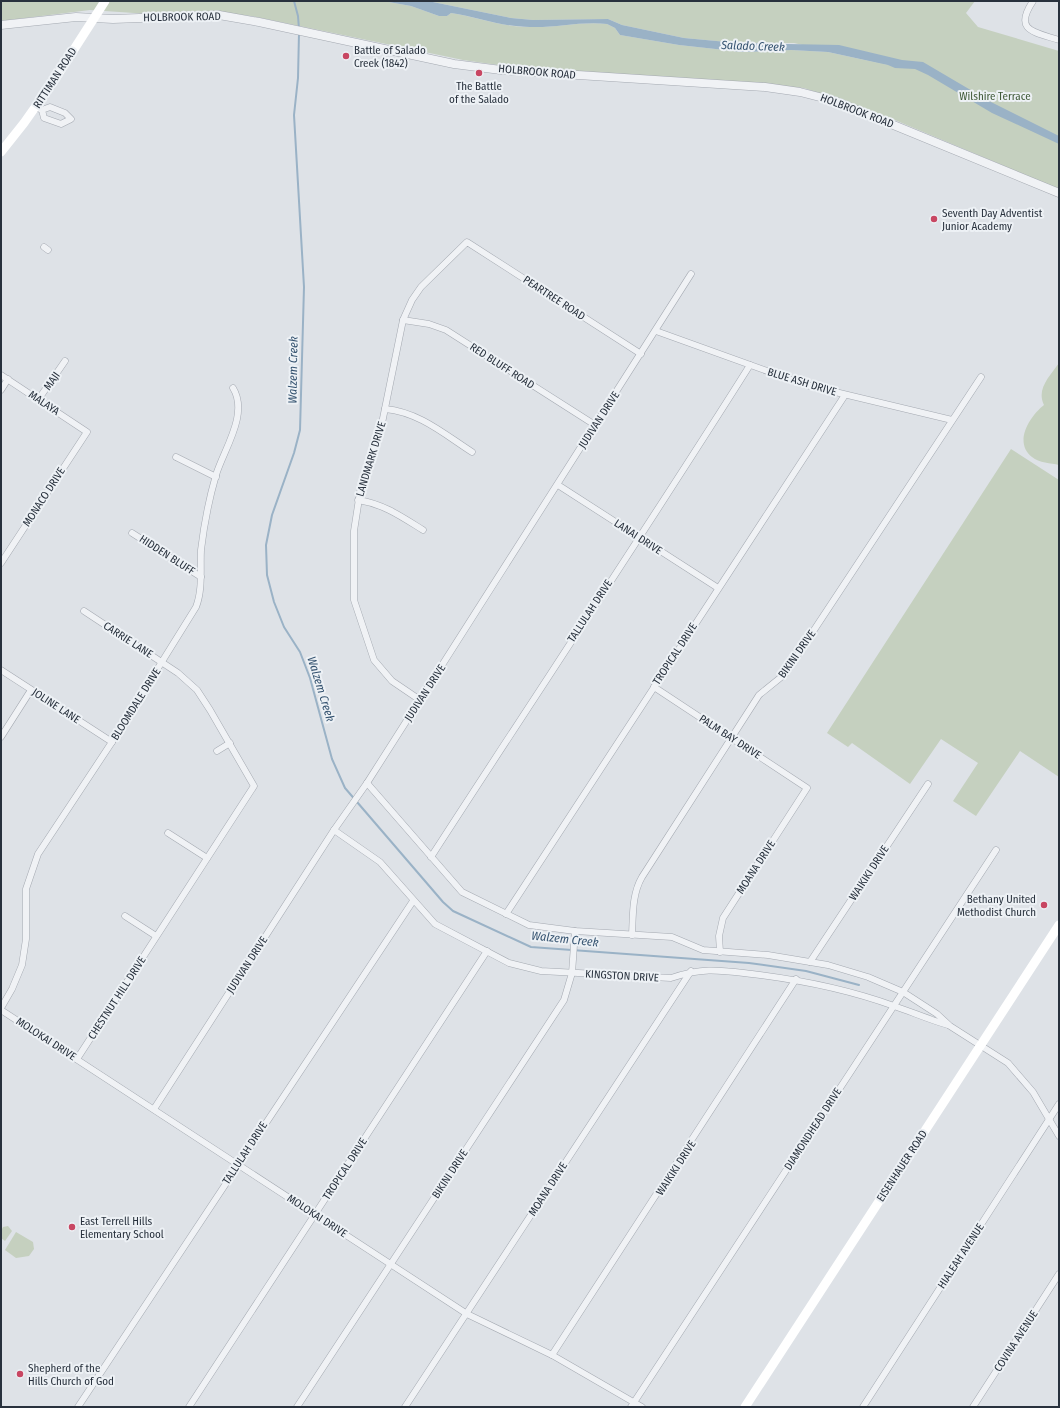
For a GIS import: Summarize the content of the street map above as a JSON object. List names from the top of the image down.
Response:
{
  "streets": {
    "main road": ["RITTIMAN ROAD", "EISENHAUER ROAD"],
    "street": [
      "HOLBROOK ROAD",
      "PEARTREE ROAD",
      "RED BLUFF ROAD",
      "MAJI",
      "BLUE ASH DRIVE",
      "MALAYA",
      "JUDIVAN DRIVE",
      "LANDMARK DRIVE",
      "MONACO DRIVE",
      "LANAI DRIVE",
      "HIDDEN BLUFF",
      "TALLULAH DRIVE",
      "CARRIE LANE",
      "TROPICAL DRIVE",
      "BIKINI DRIVE",
      "BLOOMDALE DRIVE",
      "JOLINE LANE",
      "PALM BAY DRIVE",
      "MOANA DRIVE",
      "WAIKIKI DRIVE",
      "KINGSTON DRIVE",
      "CHESTNUT HILL DRIVE",
      "MOLOKAI DRIVE",
      "DIAMONDHEAD DRIVE",
      "HIALEAH AVENUE",
      "COVINA AVENUE"
    ]
  },
  "crossings": [
    ["PEARTREE ROAD", "JUDIVAN DRIVE"],
    ["PEARTREE ROAD", "LANDMARK DRIVE"],
    ["RED BLUFF ROAD", "JUDIVAN DRIVE"],
    ["RED BLUFF ROAD", "LANDMARK DRIVE"],
    ["MAJI", "MALAYA"],
    ["BLUE ASH DRIVE", "JUDIVAN DRIVE"],
    ["BLUE ASH DRIVE", "TALLULAH DRIVE"],
    ["BLUE ASH DRIVE", "TROPICAL DRIVE"],
    ["BLUE ASH DRIVE", "BIKINI DRIVE"],
    ["MALAYA", "MONACO DRIVE"],
    ["JUDIVAN DRIVE", "LANDMARK DRIVE"],
    ["JUDIVAN DRIVE", "LANAI DRIVE"],
    ["JUDIVAN DRIVE", "KINGSTON DRIVE"],
    ["JUDIVAN DRIVE", "MOLOKAI DRIVE"],
    ["LANAI DRIVE", "TALLULAH DRIVE"],
    ["LANAI DRIVE", "TROPICAL DRIVE"],
    ["HIDDEN BLUFF", "BLOOMDALE DRIVE"],
    ["TALLULAH DRIVE", "KINGSTON DRIVE"],
    ["TALLULAH DRIVE", "MOLOKAI DRIVE"],
    ["CARRIE LANE", "BLOOMDALE DRIVE"],
    ["CARRIE LANE", "CHESTNUT HILL DRIVE"],
    ["TROPICAL DRIVE", "PALM BAY DRIVE"],
    ["TROPICAL DRIVE", "KINGSTON DRIVE"],
    ["TROPICAL DRIVE", "MOLOKAI DRIVE"],
    ["BIKINI DRIVE", "PALM BAY DRIVE"],
    ["BIKINI DRIVE", "KINGSTON DRIVE"],
    ["BIKINI DRIVE", "MOLOKAI DRIVE"],
    ["BLOOMDALE DRIVE", "JOLINE LANE"],
    ["BLOOMDALE DRIVE", "MOLOKAI DRIVE"],
    ["PALM BAY DRIVE", "MOANA DRIVE"],
    ["MOANA DRIVE", "KINGSTON DRIVE"],
    ["MOANA DRIVE", "MOLOKAI DRIVE"],
    ["WAIKIKI DRIVE", "KINGSTON DRIVE"],
    ["WAIKIKI DRIVE", "MOLOKAI DRIVE"],
    ["KINGSTON DRIVE", "DIAMONDHEAD DRIVE"],
    ["KINGSTON DRIVE", "EISENHAUER ROAD"],
    ["KINGSTON DRIVE", "HIALEAH AVENUE"],
    ["CHESTNUT HILL DRIVE", "MOLOKAI DRIVE"],
    ["MOLOKAI DRIVE", "DIAMONDHEAD DRIVE"]
  ],
  "water": ["Salado Creek", "Walzem Creek"],
  "parks": ["Wilshire Terrace"],
  "places": [
    "Battle of Salado Creek (1842)",
    "The Battle of the Salado",
    "Seventh Day Adventist Junior Academy",
    "Bethany United Methodist Church",
    "East Terrell Hills Elementary School",
    "Shepherd of the Hills Church of God"
  ]
}
